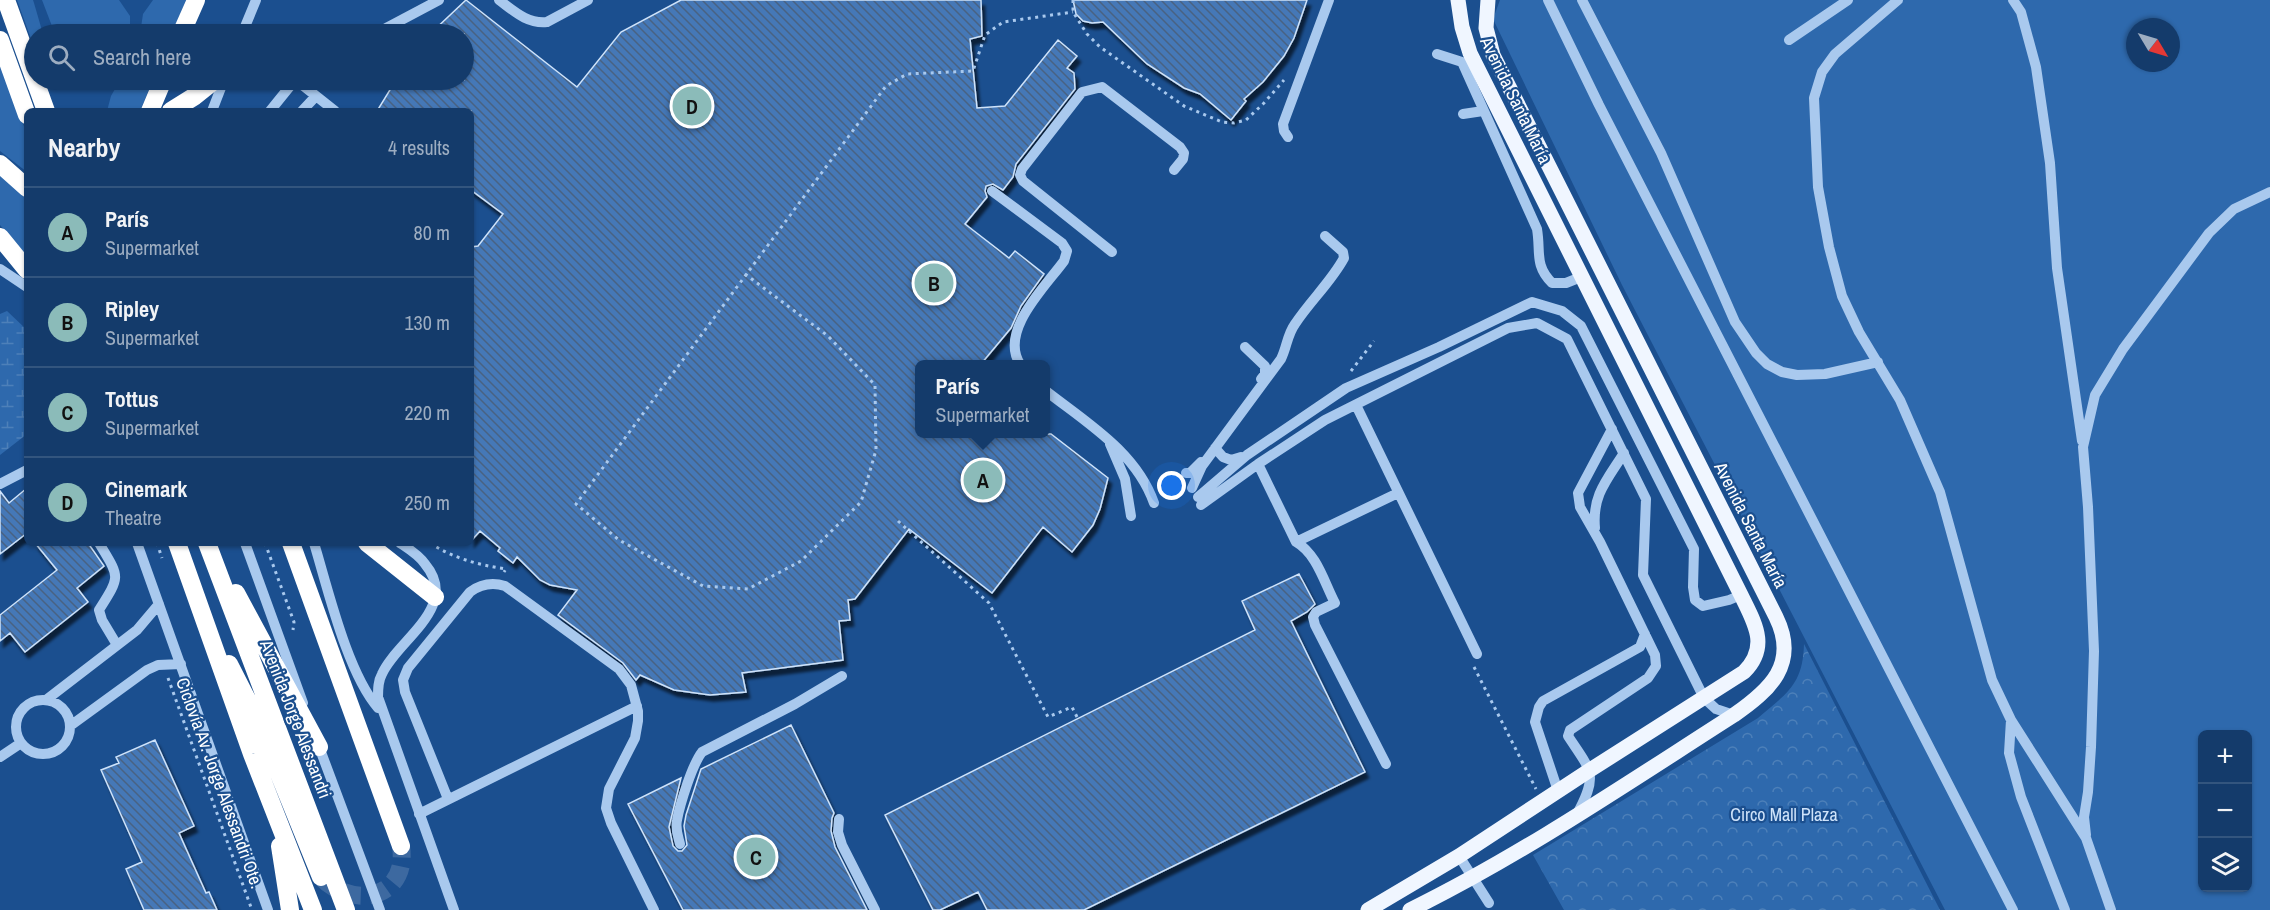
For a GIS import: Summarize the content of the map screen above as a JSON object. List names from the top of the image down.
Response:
{
  "streets": {
    "highway": ["Avenida Jorge Alessandri"],
    "main road": ["Avenida Santa María"],
    "path": ["Ciclovía Av. Jorge Alessandri Ote."]
  },
  "parks": ["Circo Mall Plaza"],
  "north": "bottom right",
  "page": {
    "search": "Search here",
    "pins": [
      "D",
      "B",
      "A",
      "C"
    ],
    "heading": ["Nearby", "4 results"],
    "list": [
      {
        "mark": "A",
        "name": "París",
        "note": "Supermarket",
        "value": "80 m"
      },
      {
        "mark": "B",
        "name": "Ripley",
        "note": "Supermarket",
        "value": "130 m"
      },
      {
        "mark": "C",
        "name": "Tottus",
        "note": "Supermarket",
        "value": "220 m"
      },
      {
        "mark": "D",
        "name": "Cinemark",
        "note": "Theatre",
        "value": "250 m"
      }
    ],
    "popup": ["París", "Supermarket"],
    "map_buttons": ["+", "−"]
  }
}
